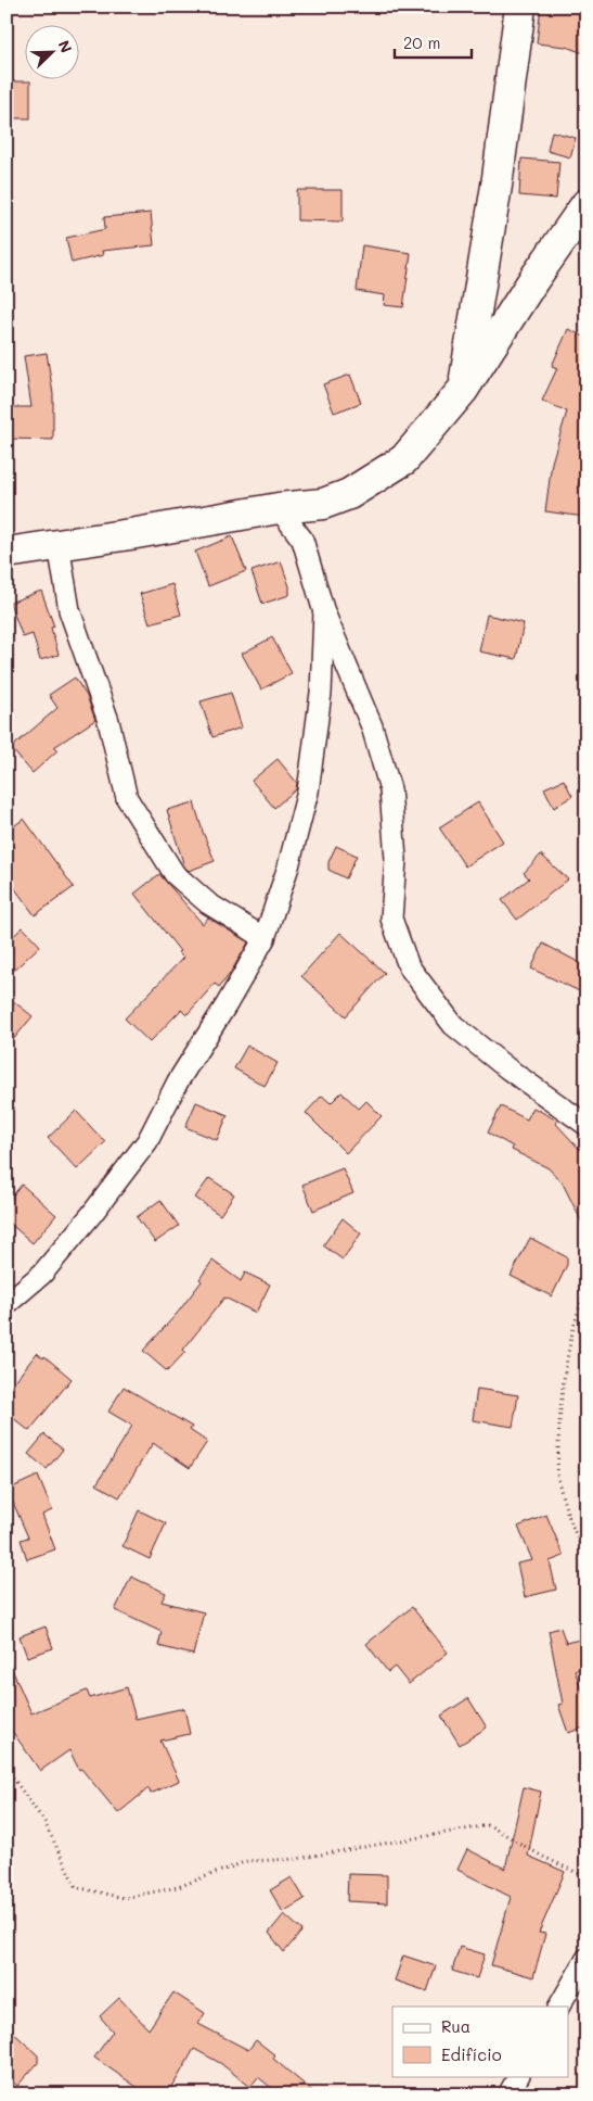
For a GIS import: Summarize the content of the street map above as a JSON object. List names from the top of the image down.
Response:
{
  "legend": ["Rua", "Edifício"],
  "scale_bar": "20 m",
  "north": "top right"
}
